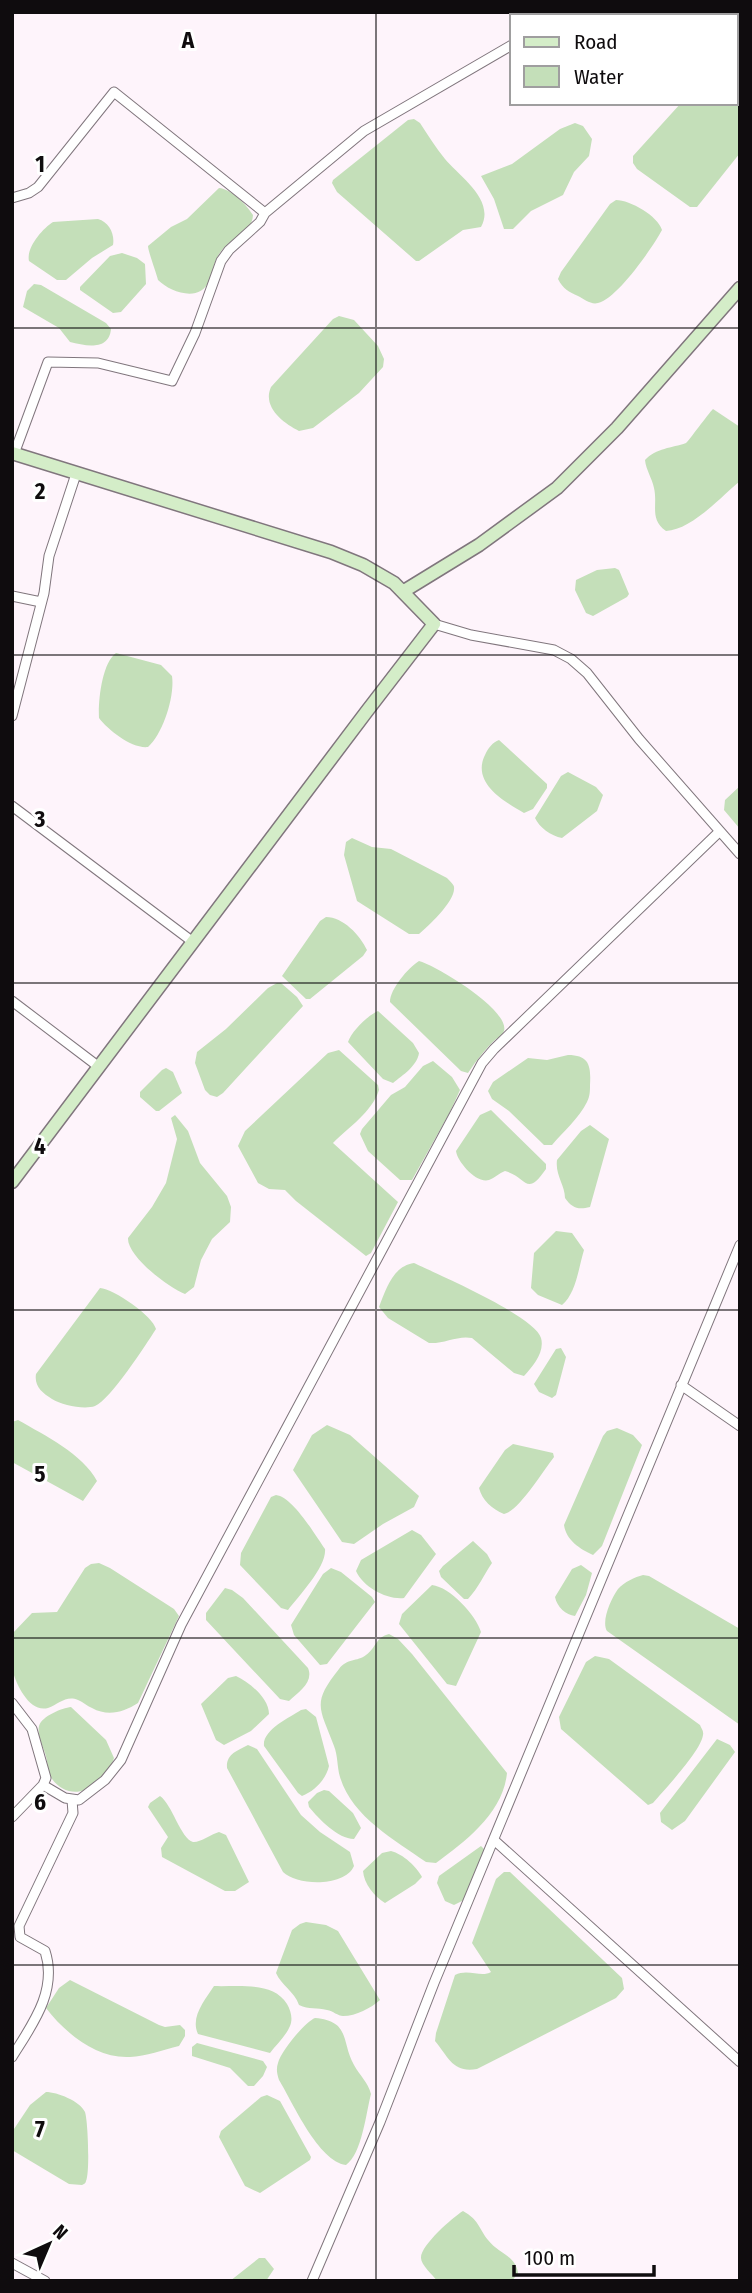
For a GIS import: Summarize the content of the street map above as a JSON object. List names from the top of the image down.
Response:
{
  "legend": ["Road", "Water"],
  "scale_bar": "100 m",
  "north": "top right",
  "grid": {
    "columns": ["A"],
    "rows": [
      "1",
      "2",
      "3",
      "4",
      "5",
      "6",
      "7"
    ]
  }
}
